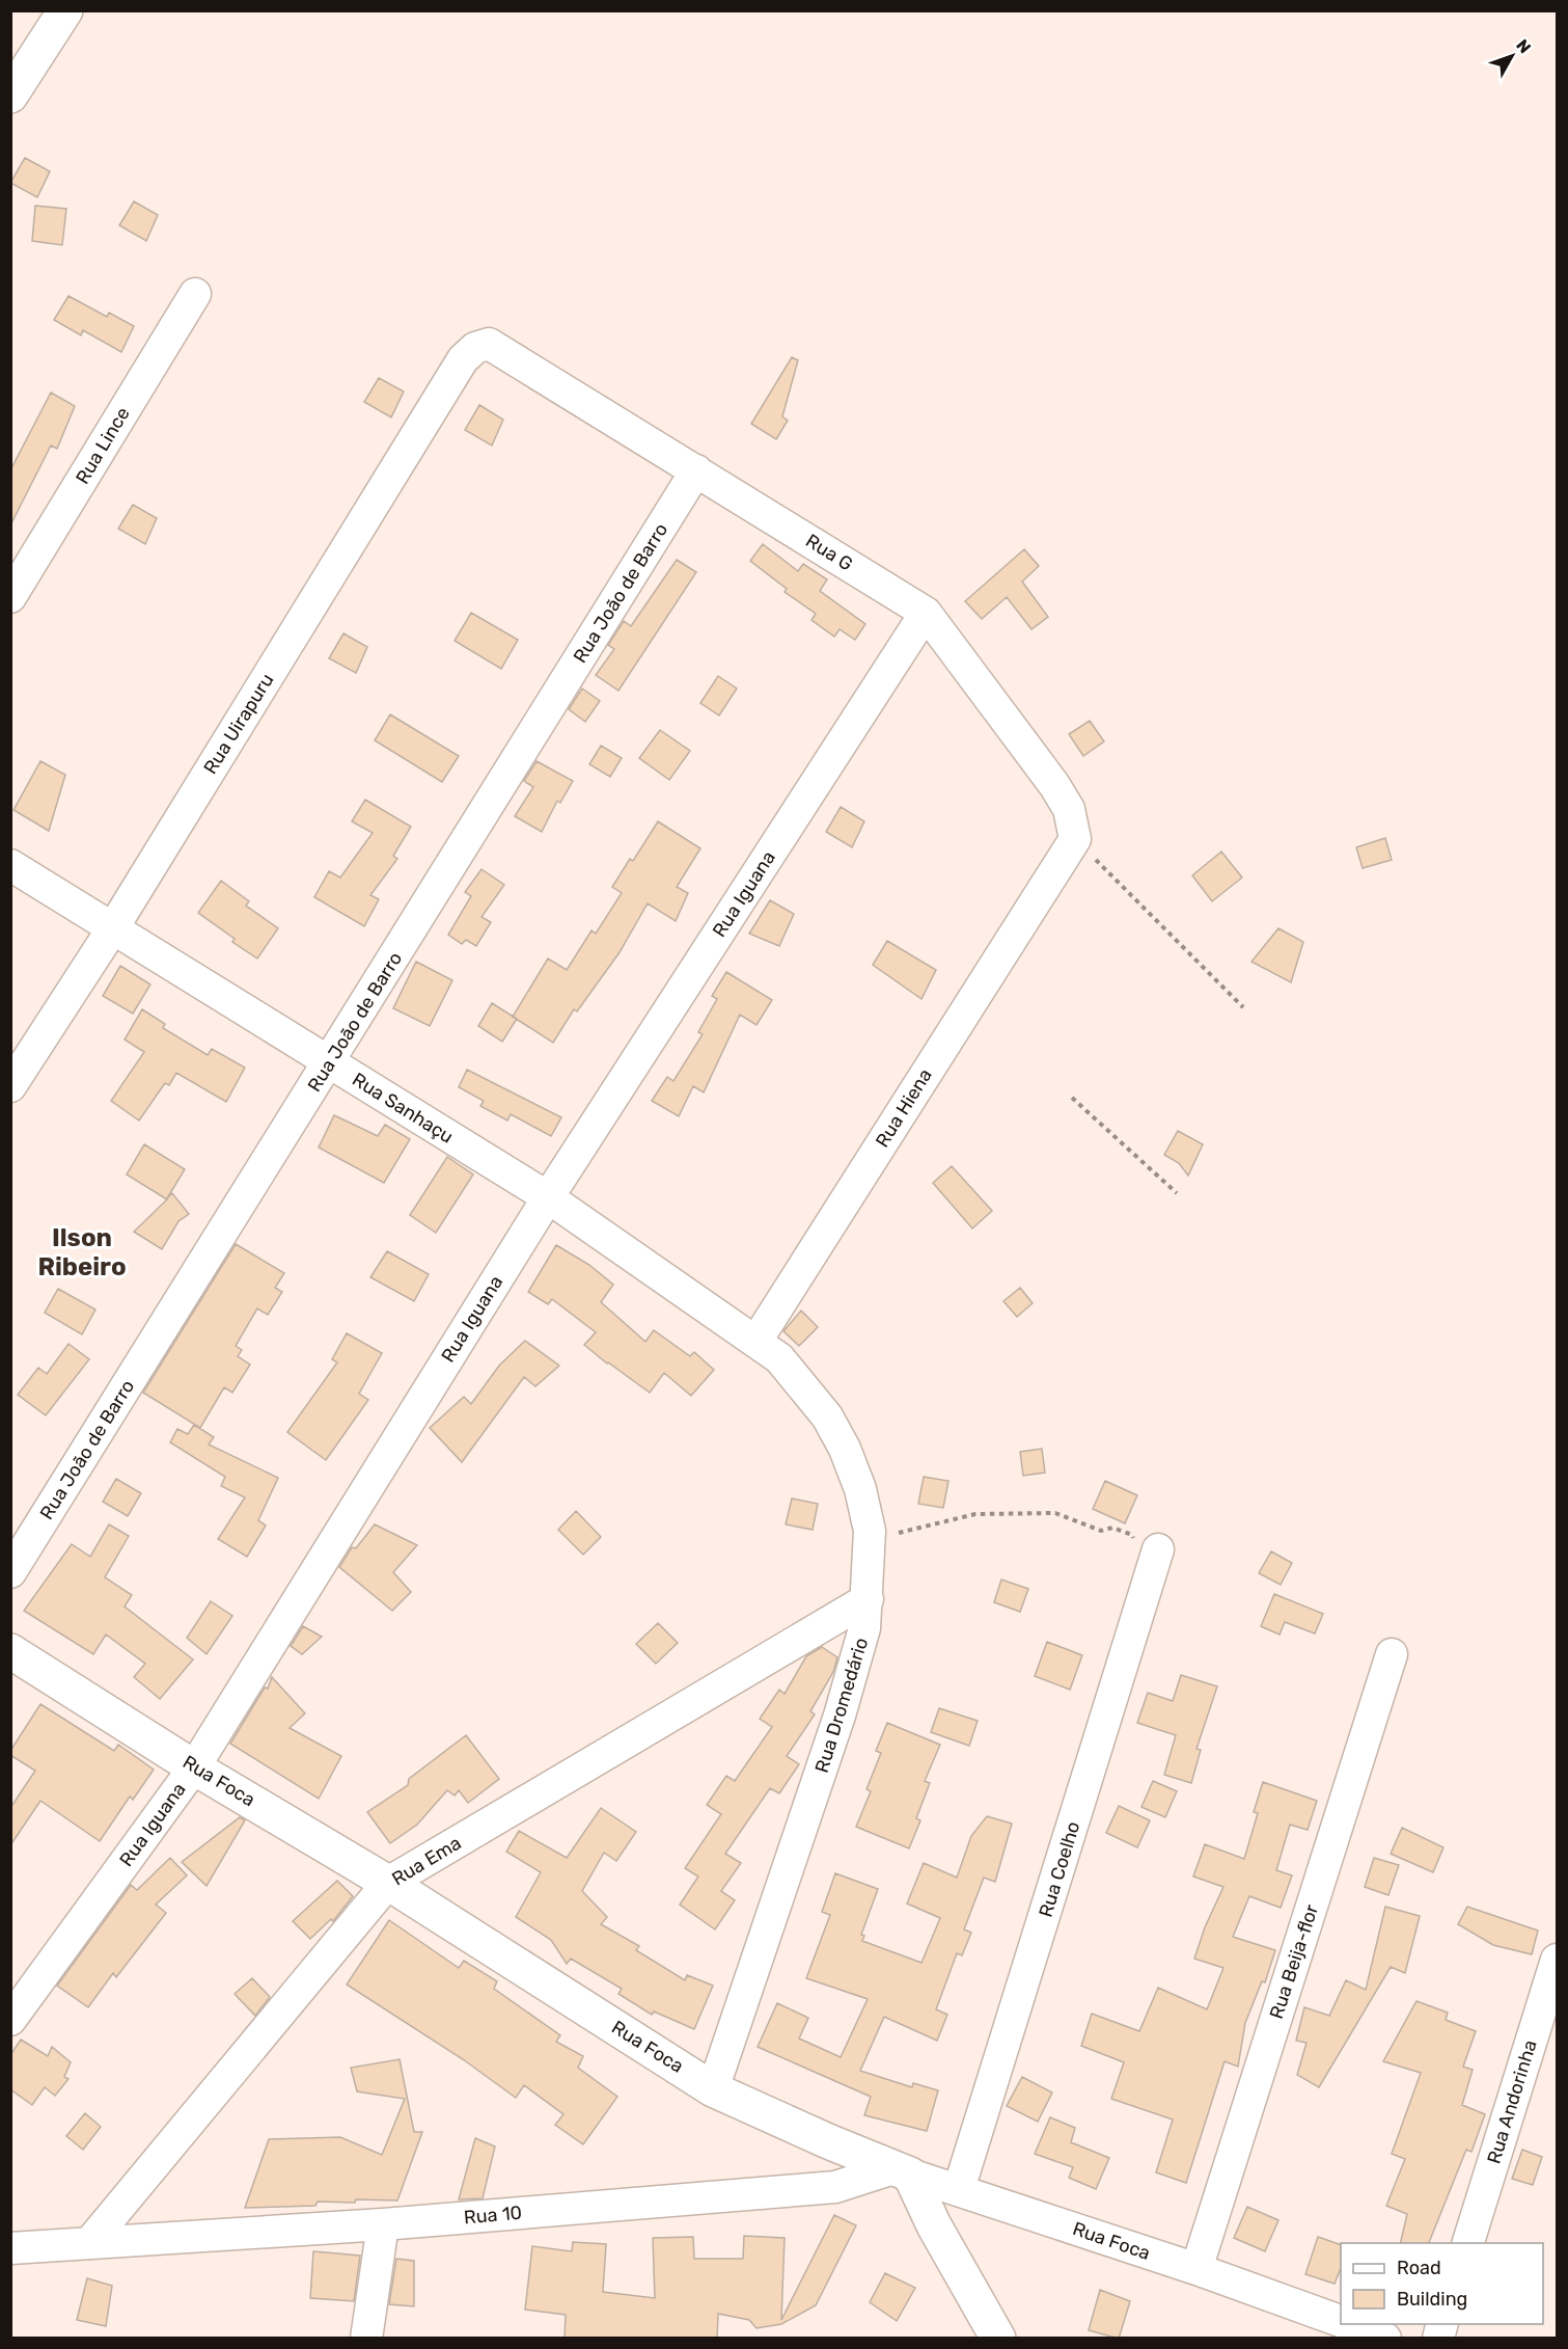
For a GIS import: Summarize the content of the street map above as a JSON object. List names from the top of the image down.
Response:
{
  "streets": {
    "street": [
      "Rua Lince",
      "Rua G",
      "Rua João de Barro",
      "Rua Uirapuru",
      "Rua Iguana",
      "Rua Sanhaçu",
      "Rua Hiena",
      "Rua Dromedário",
      "Rua Foca",
      "Rua Ema",
      "Rua Coelho",
      "Rua Beija-flor",
      "Rua Andorinha",
      "Rua 10"
    ]
  },
  "crossings": [
    ["Rua G", "Rua João de Barro"],
    ["Rua G", "Rua Uirapuru"],
    ["Rua G", "Rua Iguana"],
    ["Rua G", "Rua Hiena"],
    ["Rua João de Barro", "Rua Sanhaçu"],
    ["Rua Uirapuru", "Rua Sanhaçu"],
    ["Rua Iguana", "Rua Sanhaçu"],
    ["Rua Iguana", "Rua Foca"],
    ["Rua Sanhaçu", "Rua Hiena"],
    ["Rua Sanhaçu", "Rua Dromedário"],
    ["Rua Hiena", "Rua Dromedário"],
    ["Rua Dromedário", "Rua Foca"],
    ["Rua Dromedário", "Rua Ema"],
    ["Rua Foca", "Rua Ema"],
    ["Rua Foca", "Rua Coelho"],
    ["Rua Foca", "Rua Beija-flor"],
    ["Rua Foca", "Rua 10"],
    ["Rua Ema", "Rua 10"]
  ],
  "districts": ["Ilson Ribeiro"],
  "legend": ["Road", "Building"],
  "north": "top right"
}
